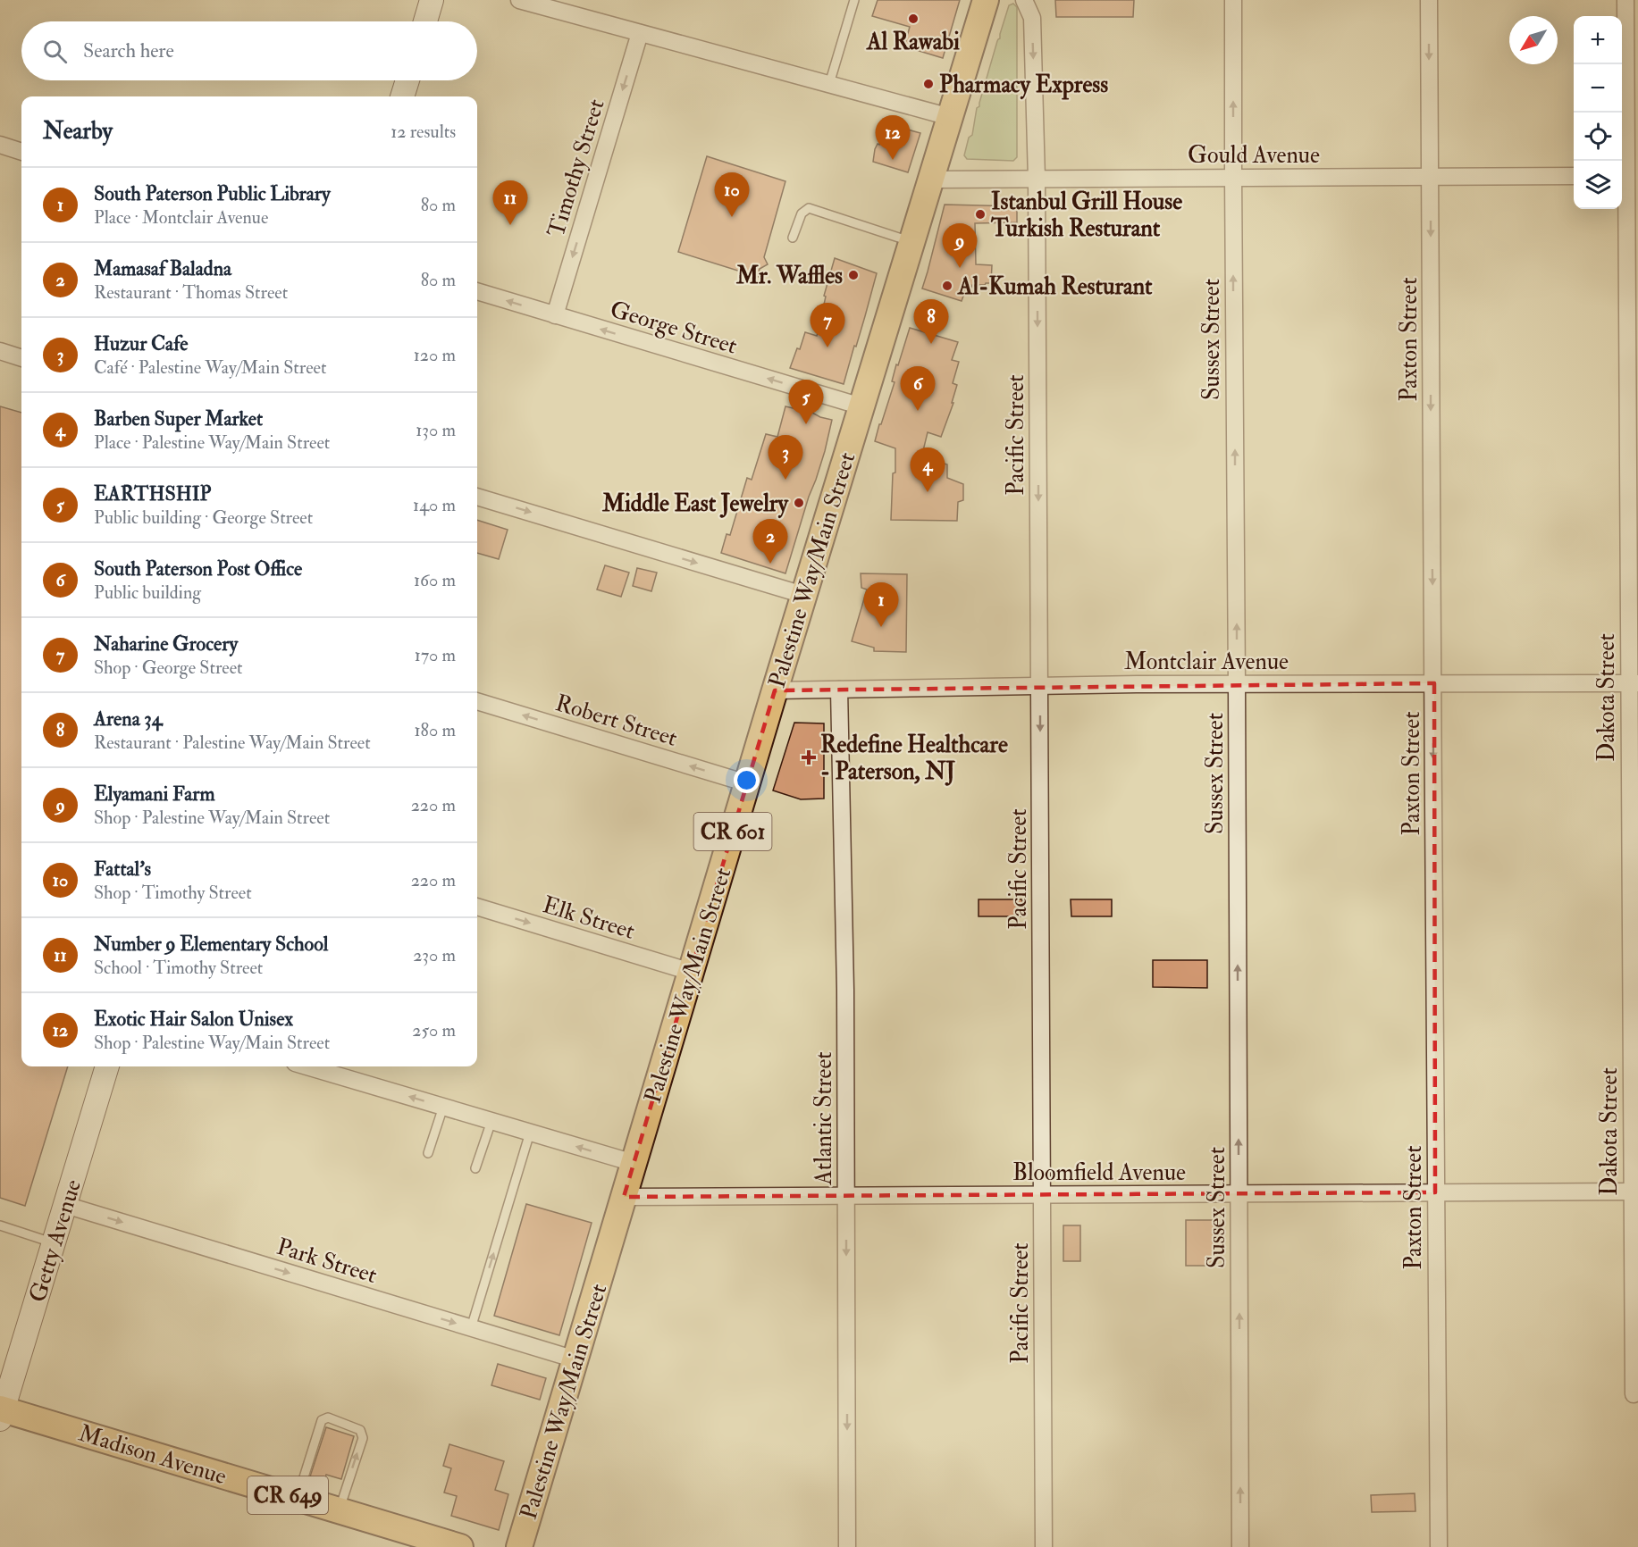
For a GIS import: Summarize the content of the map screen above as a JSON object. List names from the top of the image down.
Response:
{
  "streets": {
    "main road": [
      "Palestine Way/Main Street",
      "CR 601",
      "Madison Avenue",
      "CR 649"
    ],
    "street": [
      "Gould Avenue",
      "Timothy Street",
      "George Street",
      "Sussex Street",
      "Paxton Street",
      "Pacific Street",
      "Montclair Avenue",
      "Dakota Street",
      "Robert Street",
      "Elk Street",
      "Atlantic Street",
      "Bloomfield Avenue",
      "Getty Avenue",
      "Park Street"
    ]
  },
  "crossings": [
    ["Gould Avenue", "Sussex Street"],
    ["Gould Avenue", "Paxton Street"],
    ["Gould Avenue", "Pacific Street"],
    ["Gould Avenue", "Palestine Way/Main Street"],
    ["Timothy Street", "George Street"],
    ["George Street", "Palestine Way/Main Street"],
    ["Sussex Street", "Montclair Avenue"],
    ["Sussex Street", "Bloomfield Avenue"],
    ["Paxton Street", "Montclair Avenue"],
    ["Paxton Street", "Bloomfield Avenue"],
    ["Pacific Street", "Montclair Avenue"],
    ["Pacific Street", "Bloomfield Avenue"],
    ["Palestine Way/Main Street", "Montclair Avenue"],
    ["Palestine Way/Main Street", "Robert Street"],
    ["Palestine Way/Main Street", "CR 601"],
    ["Palestine Way/Main Street", "Elk Street"],
    ["Palestine Way/Main Street", "Bloomfield Avenue"],
    ["Palestine Way/Main Street", "Park Street"],
    ["Montclair Avenue", "Dakota Street"],
    ["Montclair Avenue", "Atlantic Street"],
    ["Dakota Street", "Bloomfield Avenue"],
    ["Atlantic Street", "Bloomfield Avenue"],
    ["Getty Avenue", "Park Street"],
    ["Getty Avenue", "Madison Avenue"]
  ],
  "one_way": [
    "Timothy Street",
    "George Street",
    "Sussex Street",
    "Paxton Street",
    "Pacific Street",
    "Robert Street",
    "Elk Street",
    "Atlantic Street",
    "Park Street"
  ],
  "places": {
    "other": [
      "Al Rawabi",
      "Pharmacy Express",
      "Istanbul Grill House Turkish Resturant",
      "Mr. Waffles",
      "Al-Kumah Resturant",
      "Middle East Jewelry"
    ],
    "health": ["Redefine Healthcare - Paterson, NJ"]
  },
  "north": "bottom left",
  "page": {
    "map_buttons": ["+", "−"],
    "search": "Search here",
    "heading": ["Nearby", "12 results"],
    "pins": [
      "12",
      "10",
      "11",
      "9",
      "8",
      "7",
      "6",
      "5",
      "3",
      "4",
      "2",
      "1"
    ],
    "list": [
      {
        "mark": "1",
        "name": "South Paterson Public Library",
        "note": "Place · Montclair Avenue",
        "value": "80 m"
      },
      {
        "mark": "2",
        "name": "Mamasaf Baladna",
        "note": "Restaurant · Thomas Street",
        "value": "80 m"
      },
      {
        "mark": "3",
        "name": "Huzur Cafe",
        "note": "Café · Palestine Way/Main Street",
        "value": "120 m"
      },
      {
        "mark": "4",
        "name": "Barben Super Market",
        "note": "Place · Palestine Way/Main Street",
        "value": "130 m"
      },
      {
        "mark": "5",
        "name": "EARTHSHIP",
        "note": "Public building · George Street",
        "value": "140 m"
      },
      {
        "mark": "6",
        "name": "South Paterson Post Office",
        "note": "Public building",
        "value": "160 m"
      },
      {
        "mark": "7",
        "name": "Naharine Grocery",
        "note": "Shop · George Street",
        "value": "170 m"
      },
      {
        "mark": "8",
        "name": "Arena 34",
        "note": "Restaurant · Palestine Way/Main Street",
        "value": "180 m"
      },
      {
        "mark": "9",
        "name": "Elyamani Farm",
        "note": "Shop · Palestine Way/Main Street",
        "value": "220 m"
      },
      {
        "mark": "10",
        "name": "Fattal's",
        "note": "Shop · Timothy Street",
        "value": "220 m"
      },
      {
        "mark": "11",
        "name": "Number 9 Elementary School",
        "note": "School · Timothy Street",
        "value": "230 m"
      },
      {
        "mark": "12",
        "name": "Exotic Hair Salon Unisex",
        "note": "Shop · Palestine Way/Main Street",
        "value": "250 m"
      }
    ]
  }
}
